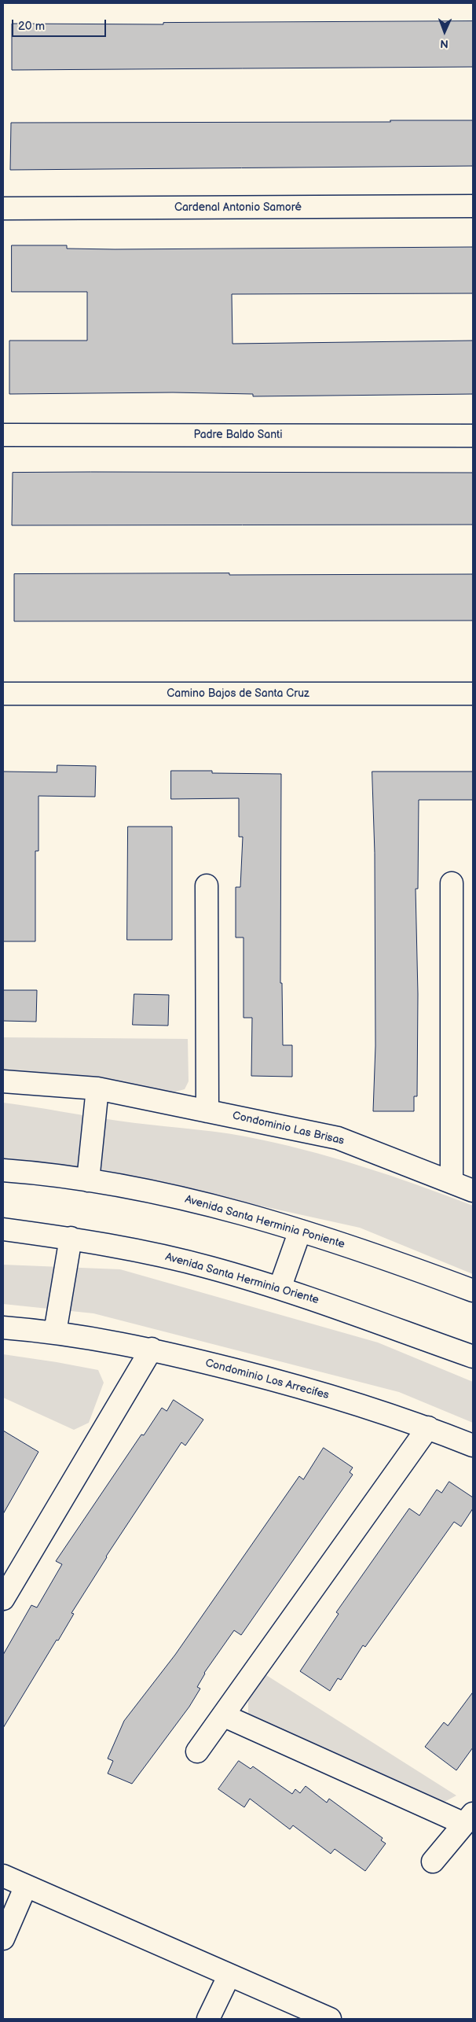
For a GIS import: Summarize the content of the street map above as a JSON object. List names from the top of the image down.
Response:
{
  "streets": {
    "street": [
      "Cardenal Antonio Samoré",
      "Padre Baldo Santi",
      "Camino Bajos de Santa Cruz",
      "Condominio Las Brisas",
      "Avenida Santa Herminia Poniente",
      "Avenida Santa Herminia Oriente",
      "Condominio Los Arrecifes"
    ]
  },
  "scale_bar": "20 m",
  "north": "bottom"
}
